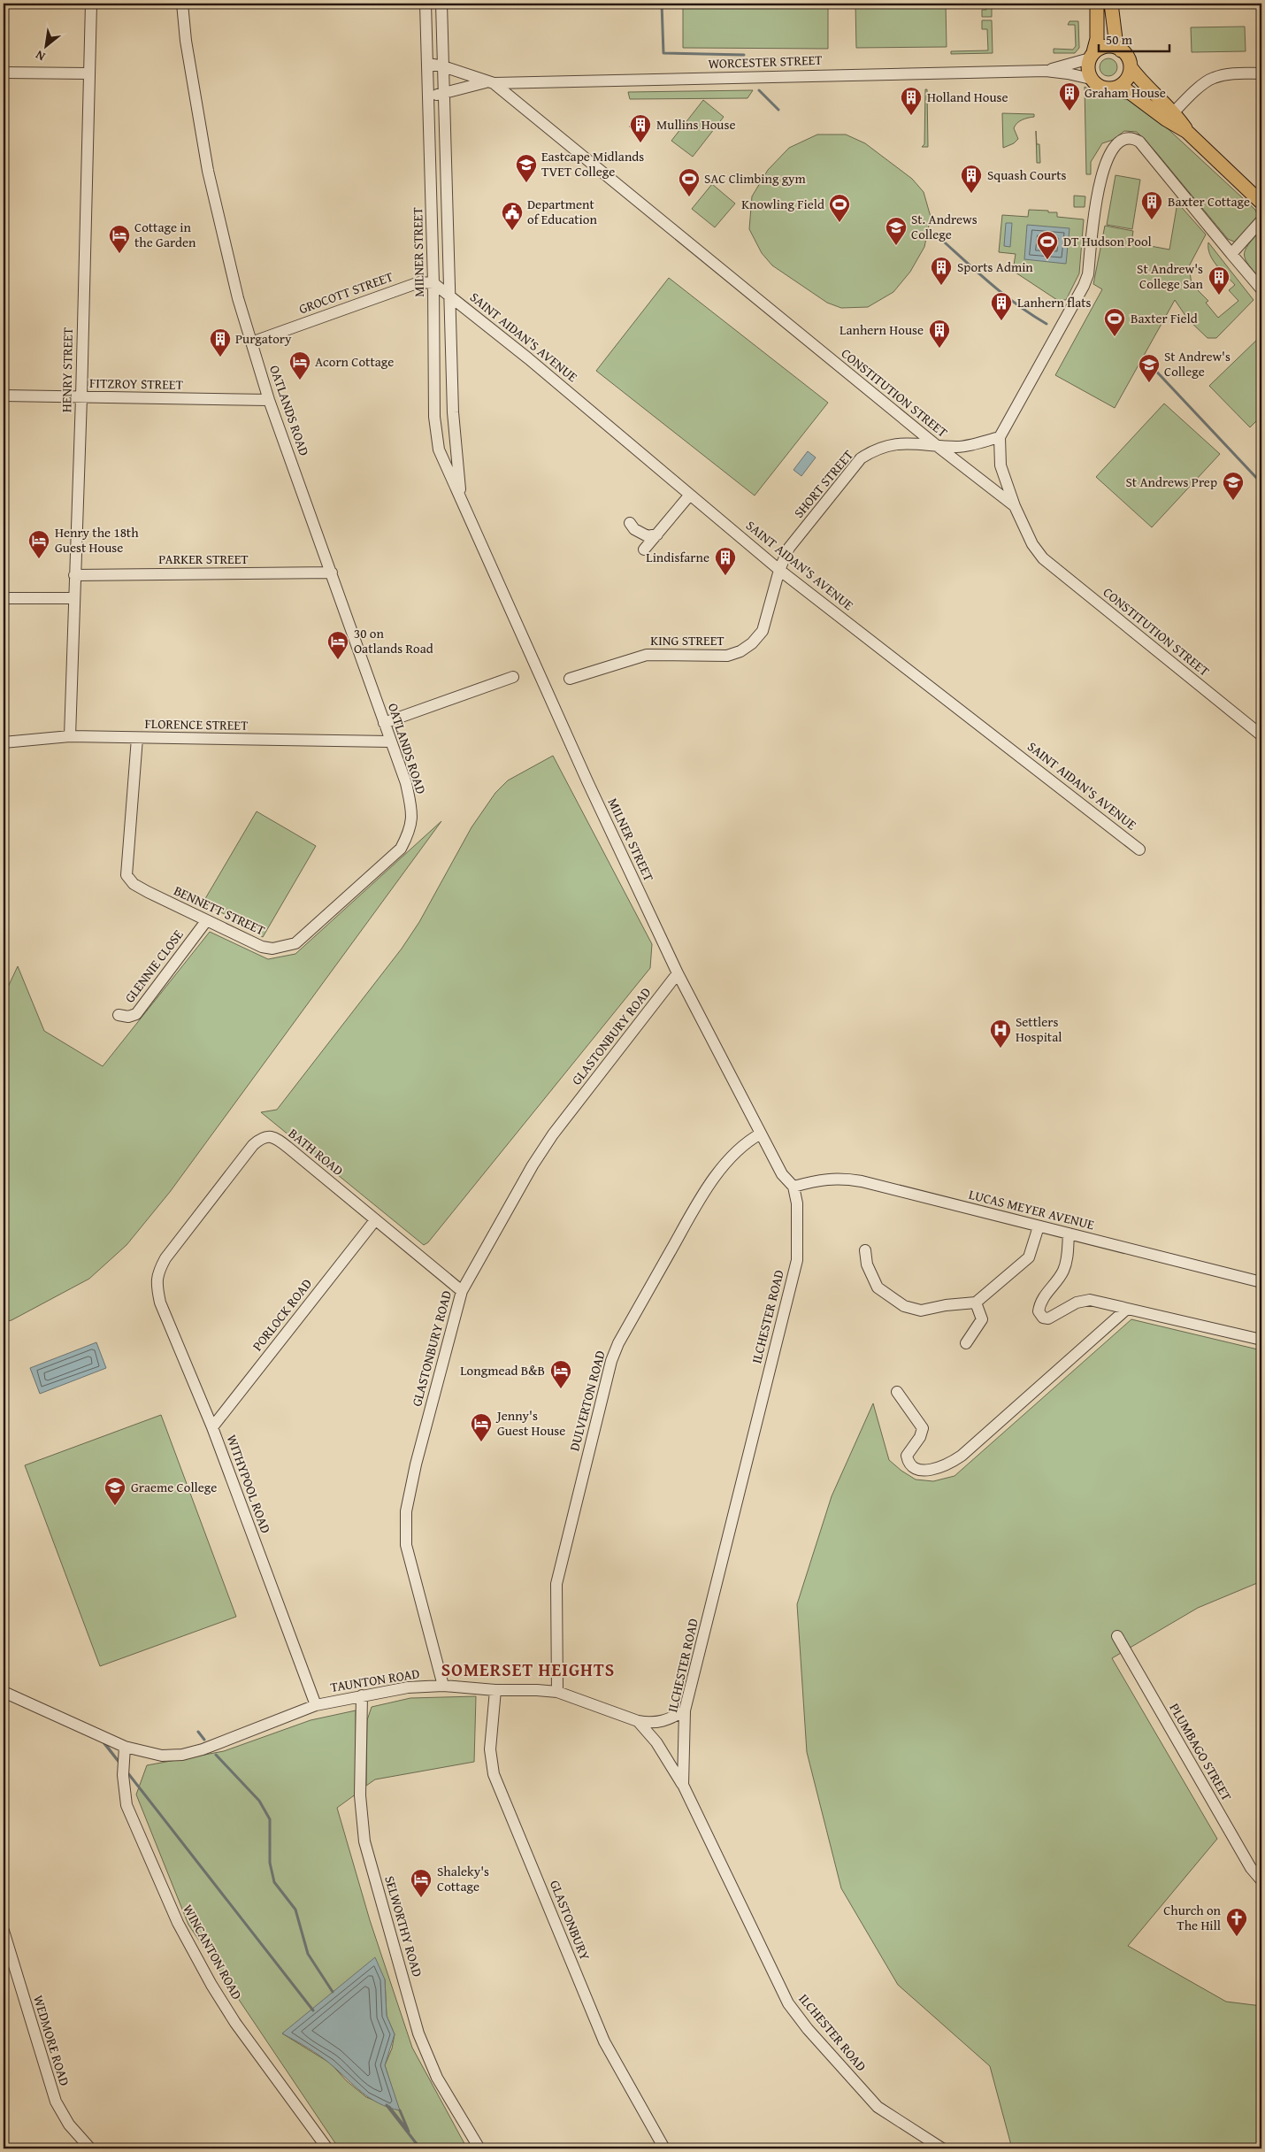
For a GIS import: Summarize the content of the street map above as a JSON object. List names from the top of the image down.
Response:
{
  "streets": {
    "street": [
      "WORCESTER STREET",
      "MILNER STREET",
      "GROCOTT STREET",
      "SAINT AIDAN'S AVENUE",
      "HENRY STREET",
      "FITZROY STREET",
      "CONSTITUTION STREET",
      "OATLANDS ROAD",
      "SHORT STREET",
      "PARKER STREET",
      "KING STREET",
      "FLORENCE STREET",
      "BENNETT STREET",
      "GLENNIE CLOSE",
      "GLASTONBURY ROAD",
      "BATH ROAD",
      "LUCAS MEYER AVENUE",
      "PORLOCK ROAD",
      "ILCHESTER ROAD",
      "DULVERTON ROAD",
      "WITHYPOOL ROAD",
      "TAUNTON ROAD",
      "PLUMBAGO STREET",
      "GLASTONBURY",
      "SELWORTHY ROAD",
      "WINCANTON ROAD",
      "WEDMORE ROAD"
    ]
  },
  "crossings": [
    ["WORCESTER STREET", "MILNER STREET"],
    ["WORCESTER STREET", "CONSTITUTION STREET"],
    ["MILNER STREET", "GROCOTT STREET"],
    ["MILNER STREET", "SAINT AIDAN'S AVENUE"],
    ["MILNER STREET", "GLASTONBURY ROAD"],
    ["MILNER STREET", "LUCAS MEYER AVENUE"],
    ["MILNER STREET", "ILCHESTER ROAD"],
    ["MILNER STREET", "DULVERTON ROAD"],
    ["GROCOTT STREET", "OATLANDS ROAD"],
    ["SAINT AIDAN'S AVENUE", "SHORT STREET"],
    ["SAINT AIDAN'S AVENUE", "KING STREET"],
    ["HENRY STREET", "FITZROY STREET"],
    ["HENRY STREET", "PARKER STREET"],
    ["HENRY STREET", "FLORENCE STREET"],
    ["FITZROY STREET", "OATLANDS ROAD"],
    ["CONSTITUTION STREET", "SHORT STREET"],
    ["OATLANDS ROAD", "PARKER STREET"],
    ["OATLANDS ROAD", "FLORENCE STREET"],
    ["OATLANDS ROAD", "BENNETT STREET"],
    ["SHORT STREET", "KING STREET"],
    ["FLORENCE STREET", "BENNETT STREET"],
    ["BENNETT STREET", "GLENNIE CLOSE"],
    ["GLASTONBURY ROAD", "BATH ROAD"],
    ["GLASTONBURY ROAD", "TAUNTON ROAD"],
    ["BATH ROAD", "PORLOCK ROAD"],
    ["BATH ROAD", "WITHYPOOL ROAD"],
    ["LUCAS MEYER AVENUE", "ILCHESTER ROAD"],
    ["PORLOCK ROAD", "WITHYPOOL ROAD"],
    ["ILCHESTER ROAD", "TAUNTON ROAD"],
    ["DULVERTON ROAD", "TAUNTON ROAD"],
    ["WITHYPOOL ROAD", "TAUNTON ROAD"],
    ["TAUNTON ROAD", "GLASTONBURY"],
    ["TAUNTON ROAD", "SELWORTHY ROAD"],
    ["TAUNTON ROAD", "WINCANTON ROAD"]
  ],
  "districts": ["SOMERSET HEIGHTS"],
  "places": {
    "building": [
      "Graham House",
      "Holland House",
      "Mullins House",
      "Squash Courts",
      "Baxter Cottage",
      "Sports Admin",
      "St Andrew's College San",
      "Lanhern flats",
      "Lanhern House",
      "Purgatory",
      "Lindisfarne"
    ],
    "school or university": [
      "Eastcape Midlands TVET College",
      "St. Andrews College",
      "St Andrew's College",
      "St Andrews Prep",
      "Graeme College"
    ],
    "sports": [
      "SAC Climbing gym",
      "Knowling Field",
      "DT Hudson Pool",
      "Baxter Field"
    ],
    "public building": ["Department of Education"],
    "hotel": [
      "Cottage in the Garden",
      "Acorn Cottage",
      "Henry the 18th Guest House",
      "30 on Oatlands Road",
      "Longmead B&B",
      "Jenny's Guest House",
      "Shaleky's Cottage"
    ],
    "hospital": ["Settlers Hospital"],
    "church": ["Church on The Hill"]
  },
  "scale_bar": "50 m",
  "north": "bottom left"
}
